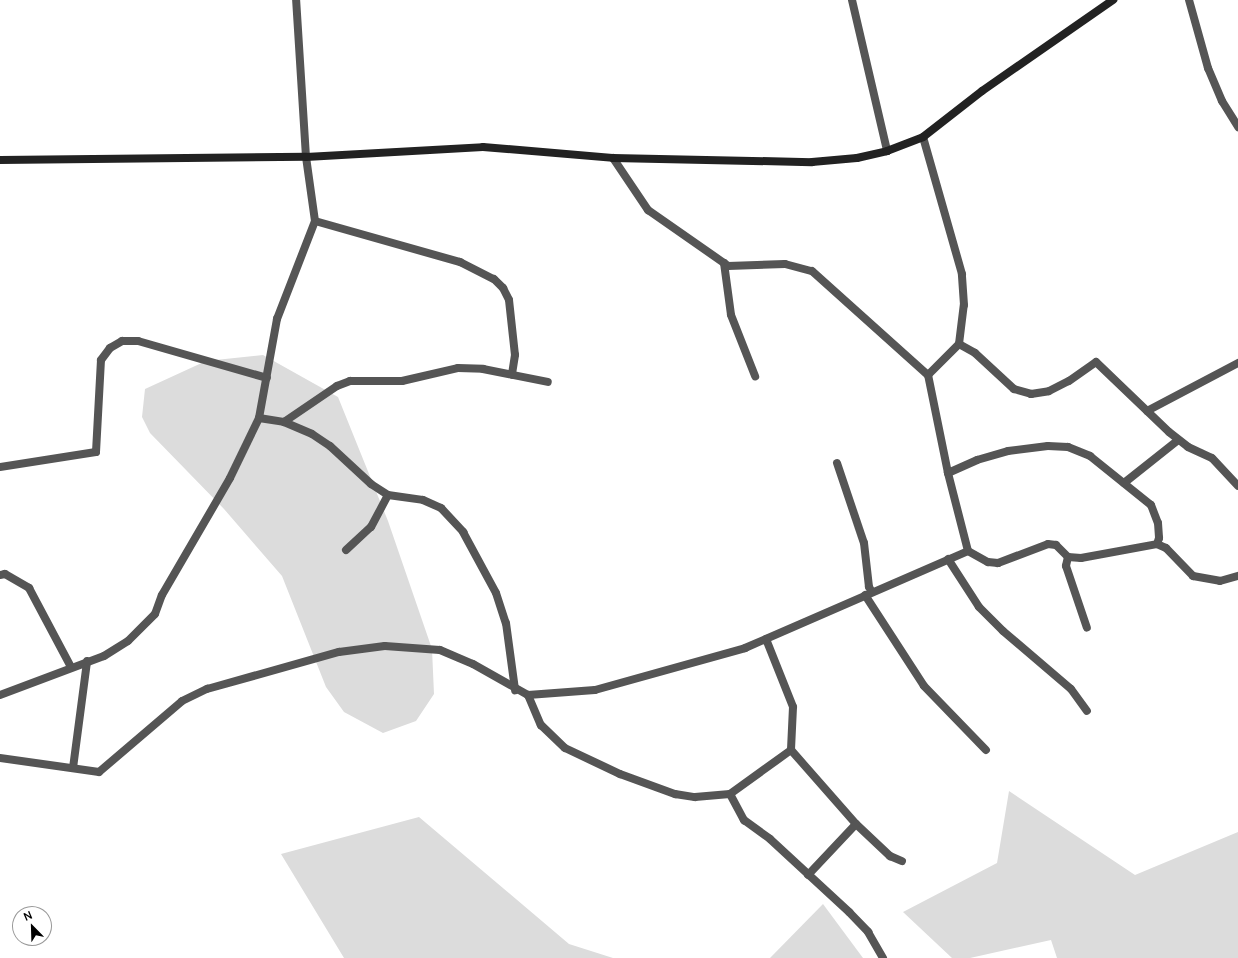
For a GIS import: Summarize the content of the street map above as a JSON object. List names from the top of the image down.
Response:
{
  "north": "top left"
}
